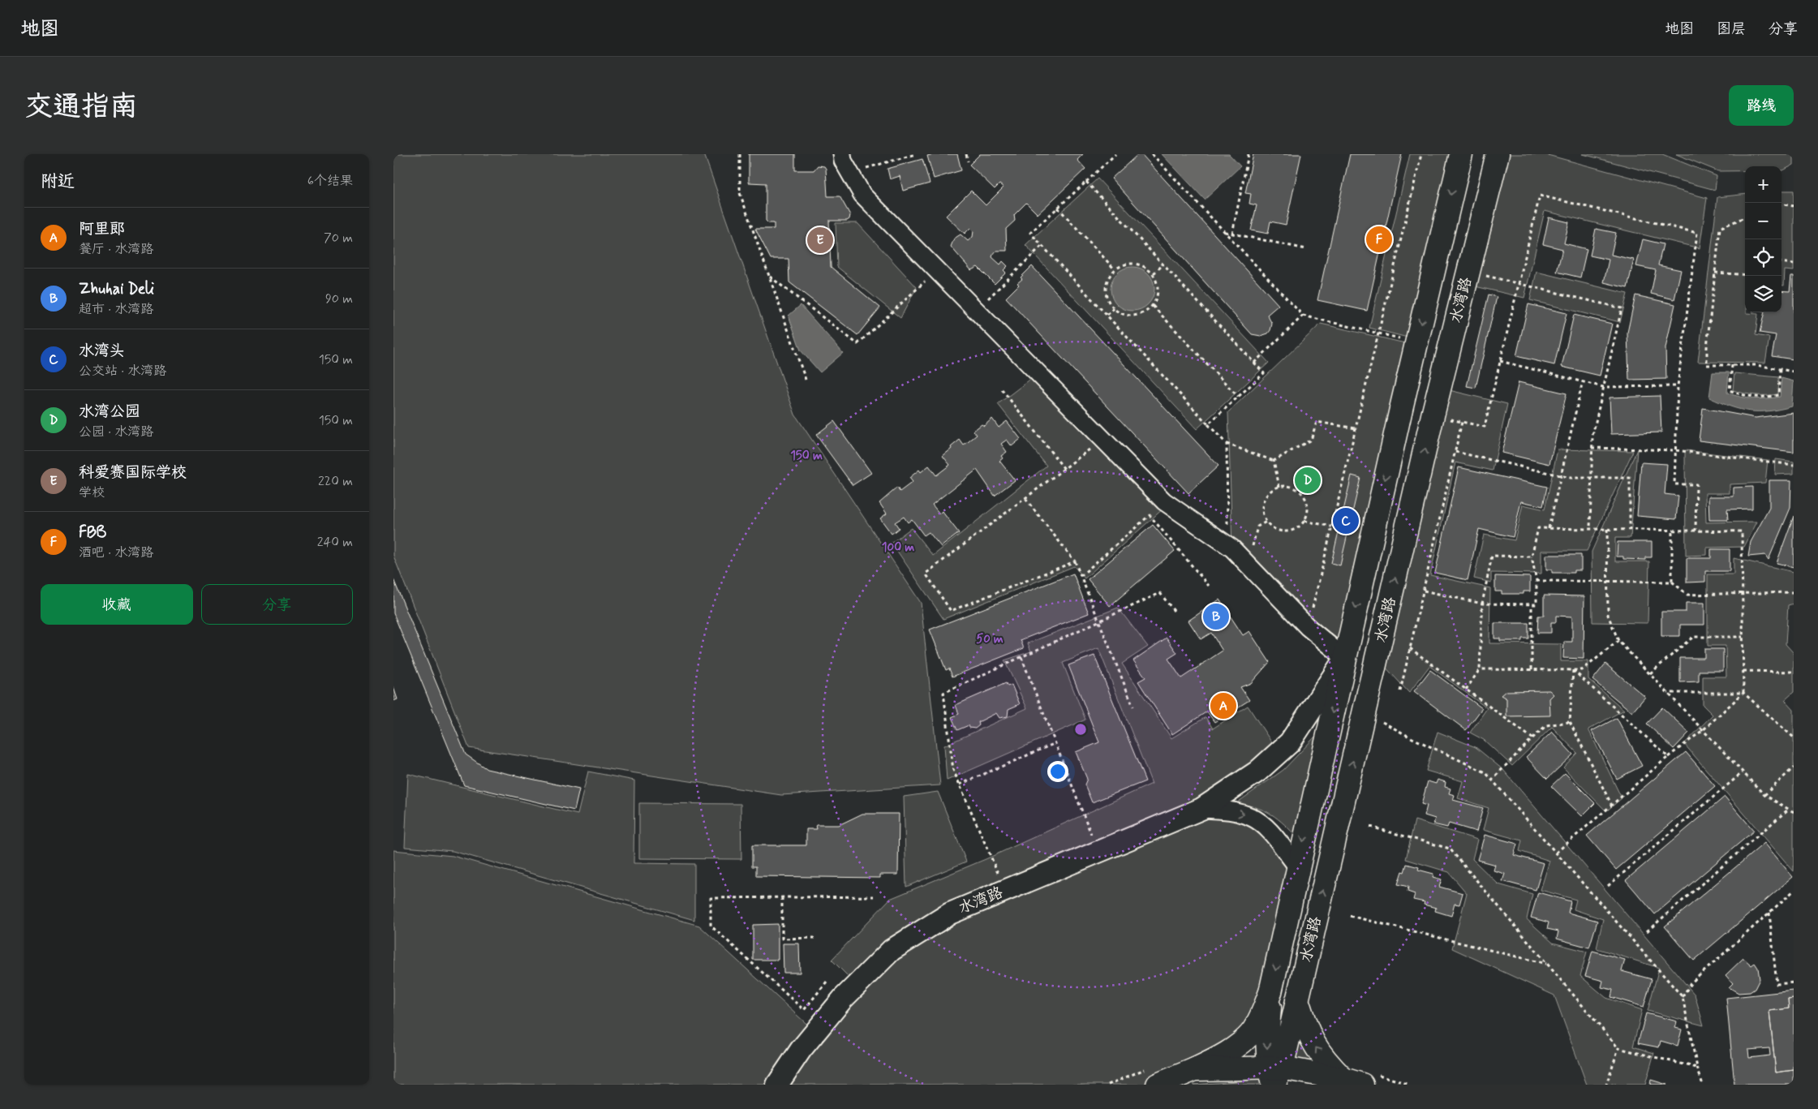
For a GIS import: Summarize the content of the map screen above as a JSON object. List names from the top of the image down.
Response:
{
  "streets": {
    "main road": ["水湾路"]
  },
  "page": {
    "header": "地图",
    "nav": ["地图", "图层", "分享"],
    "buttons": [
      "路线",
      ["收藏", "分享"]
    ],
    "title": "交通指南",
    "heading": ["附近", "6个结果"],
    "map_buttons": ["+", "−"],
    "list": [
      {
        "mark": "A",
        "name": "阿里郎",
        "note": "餐厅 · 水湾路",
        "value": "70 m"
      },
      {
        "mark": "B",
        "name": "Zhuhai Deli",
        "note": "超市 · 水湾路",
        "value": "90 m"
      },
      {
        "mark": "C",
        "name": "水湾头",
        "note": "公交站 · 水湾路",
        "value": "150 m"
      },
      {
        "mark": "D",
        "name": "水湾公园",
        "note": "公园 · 水湾路",
        "value": "150 m"
      },
      {
        "mark": "E",
        "name": "科爱赛国际学校",
        "note": "学校",
        "value": "220 m"
      },
      {
        "mark": "F",
        "name": "FBB",
        "note": "酒吧 · 水湾路",
        "value": "240 m"
      }
    ],
    "pins": [
      "F",
      "E",
      "D",
      "C",
      "B",
      "A"
    ]
  },
  "rings": ["150 m", "100 m", "50 m"]
}
